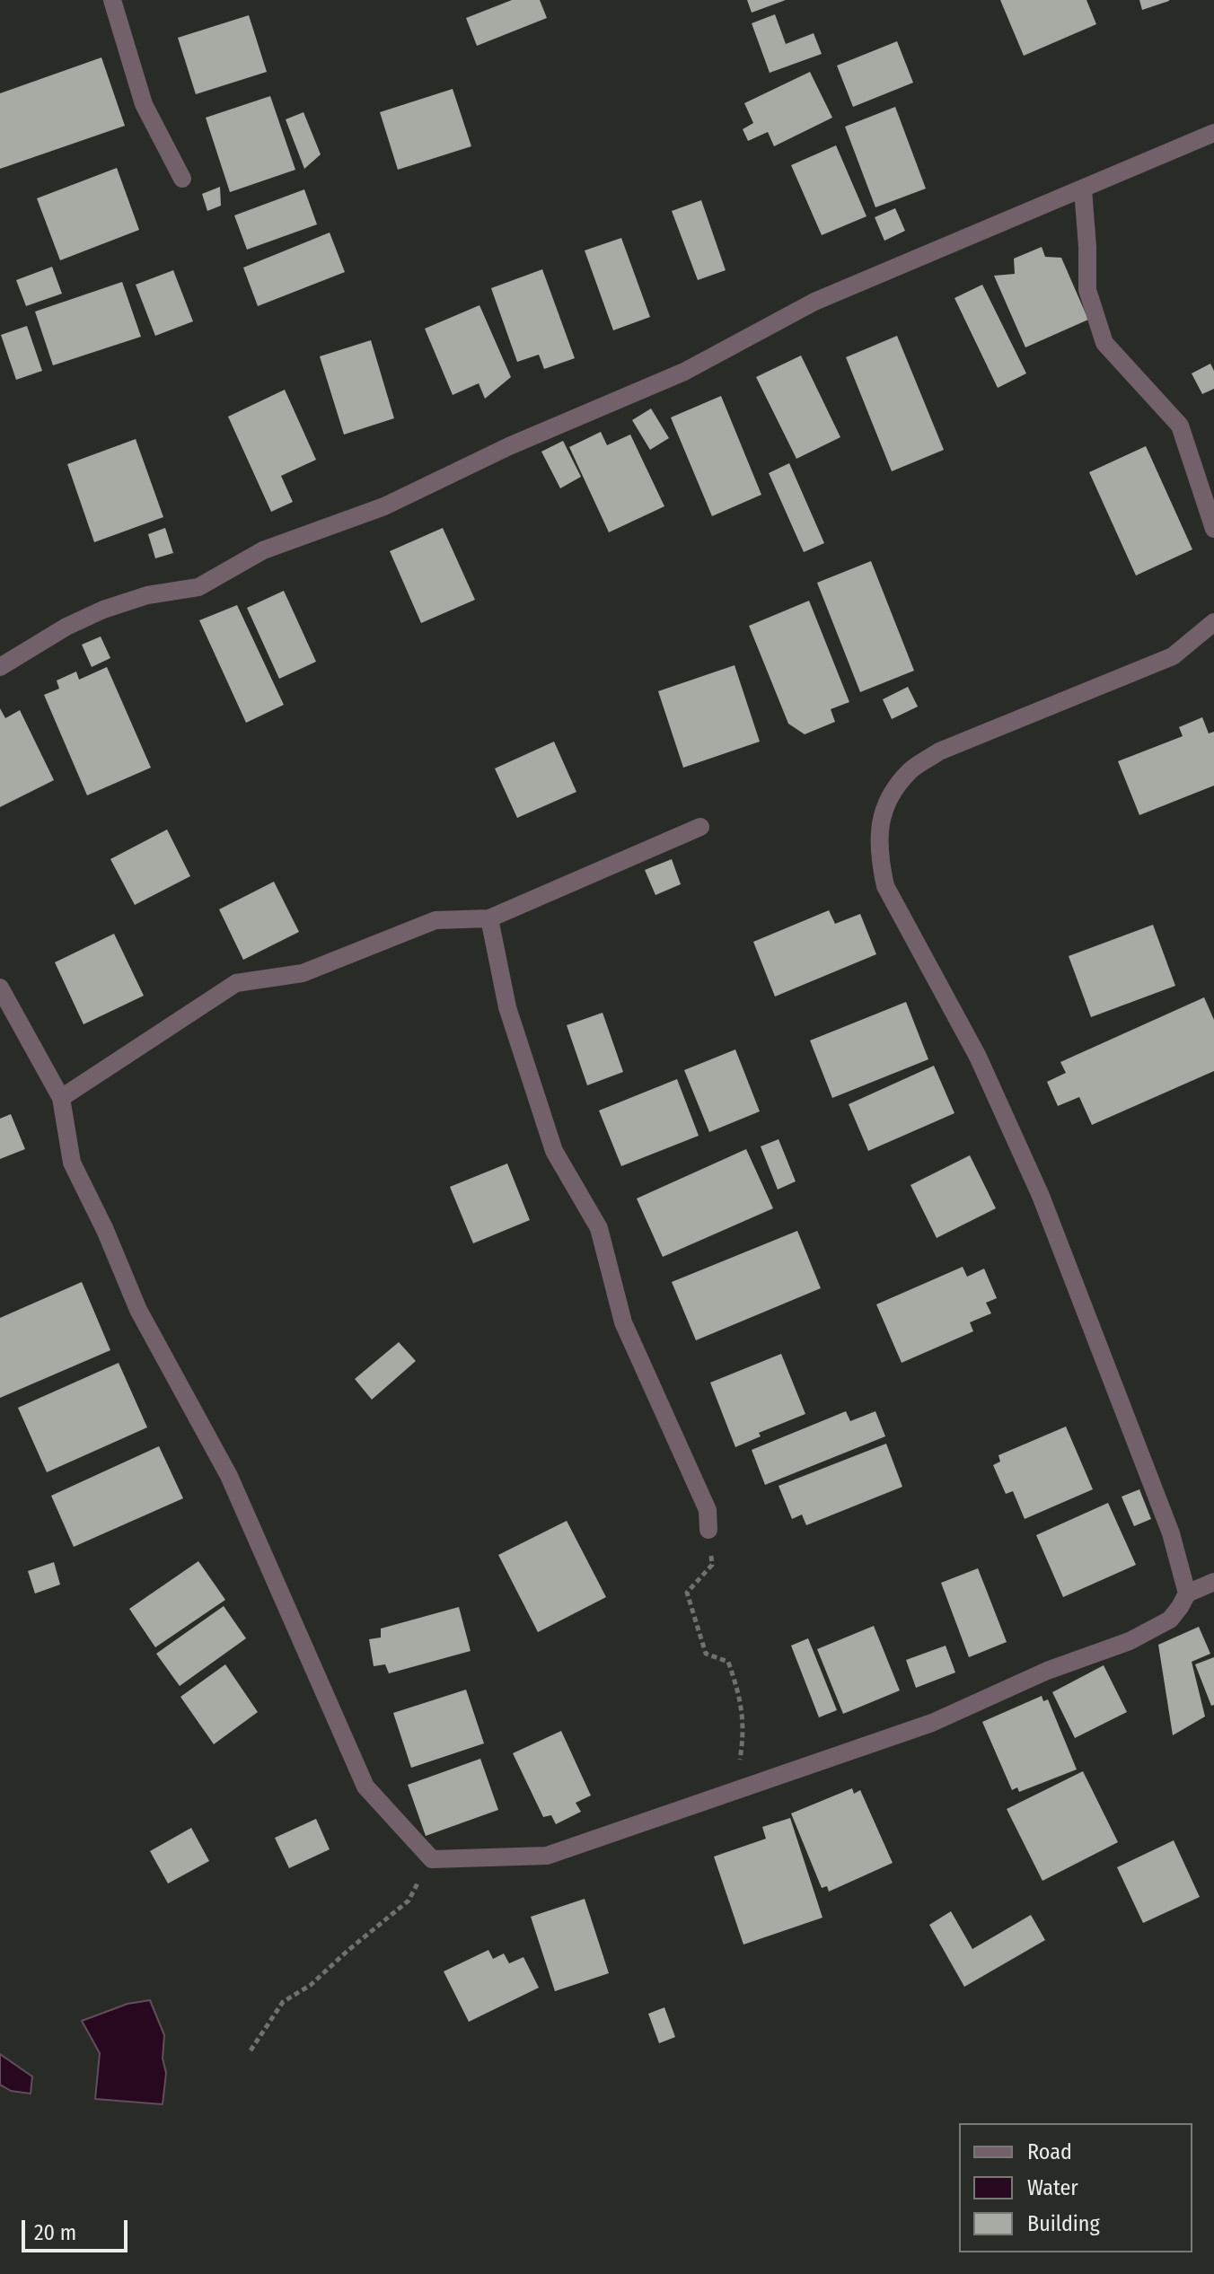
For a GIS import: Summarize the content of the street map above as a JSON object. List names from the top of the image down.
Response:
{
  "legend": ["Road", "Water", "Building"],
  "scale_bar": "20 m"
}
